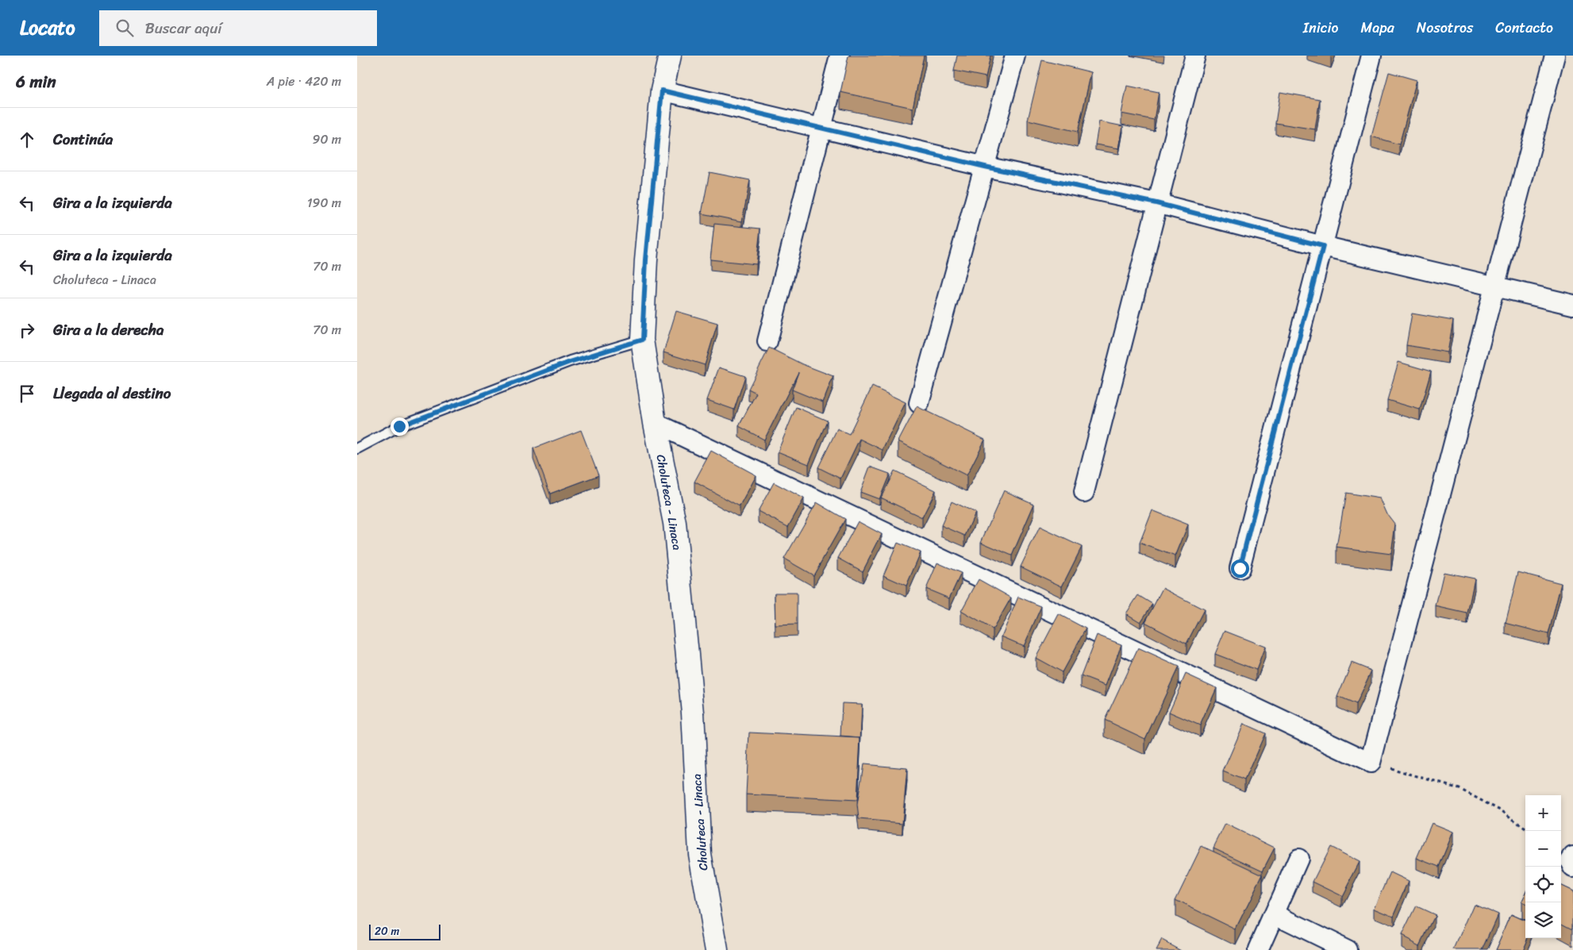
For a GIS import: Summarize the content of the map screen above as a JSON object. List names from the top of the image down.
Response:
{
  "streets": {
    "street": ["Choluteca - Linaca"]
  },
  "scale_bar": "20 m",
  "page": {
    "header": "Locato",
    "search": "Buscar aquí",
    "nav": [
      "Inicio",
      "Mapa",
      "Nosotros",
      "Contacto"
    ],
    "heading": ["6 min", "A pie · 420 m"],
    "list": [
      ["Continúa", "90 m"],
      ["Gira a la izquierda", "190 m"],
      ["Gira a la izquierda", "Choluteca - Linaca", "70 m"],
      ["Gira a la derecha", "70 m"],
      "Llegada al destino"
    ],
    "map_buttons": ["+", "−"],
    "scale": "20 m"
  }
}
